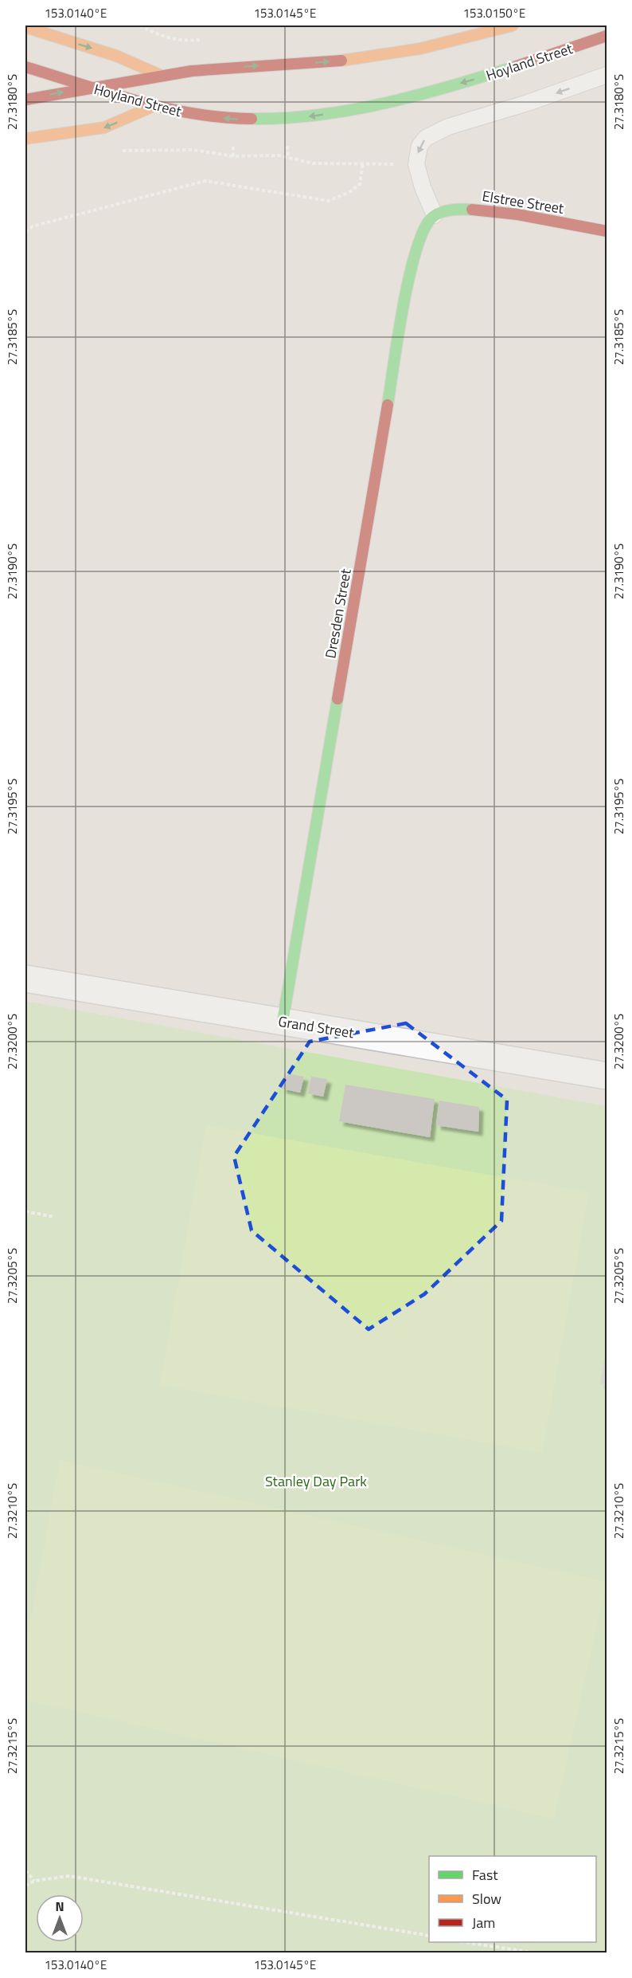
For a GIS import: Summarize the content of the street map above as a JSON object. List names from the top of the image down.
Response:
{
  "streets": {
    "main road": ["Hoyland Street", "Elstree Street", "Dresden Street"],
    "street": ["Grand Street"]
  },
  "crossings": [
    ["Elstree Street", "Dresden Street"],
    ["Dresden Street", "Grand Street"]
  ],
  "parks": ["Stanley Day Park"],
  "legend": ["Fast", "Slow", "Jam"],
  "north": "top",
  "coordinates": [
    "153.0140°E",
    "153.0145°E",
    "153.0150°E",
    "27.3180°S",
    "27.3185°S",
    "27.3190°S",
    "27.3195°S",
    "27.3200°S",
    "27.3205°S",
    "27.3210°S",
    "27.3215°S"
  ]
}
